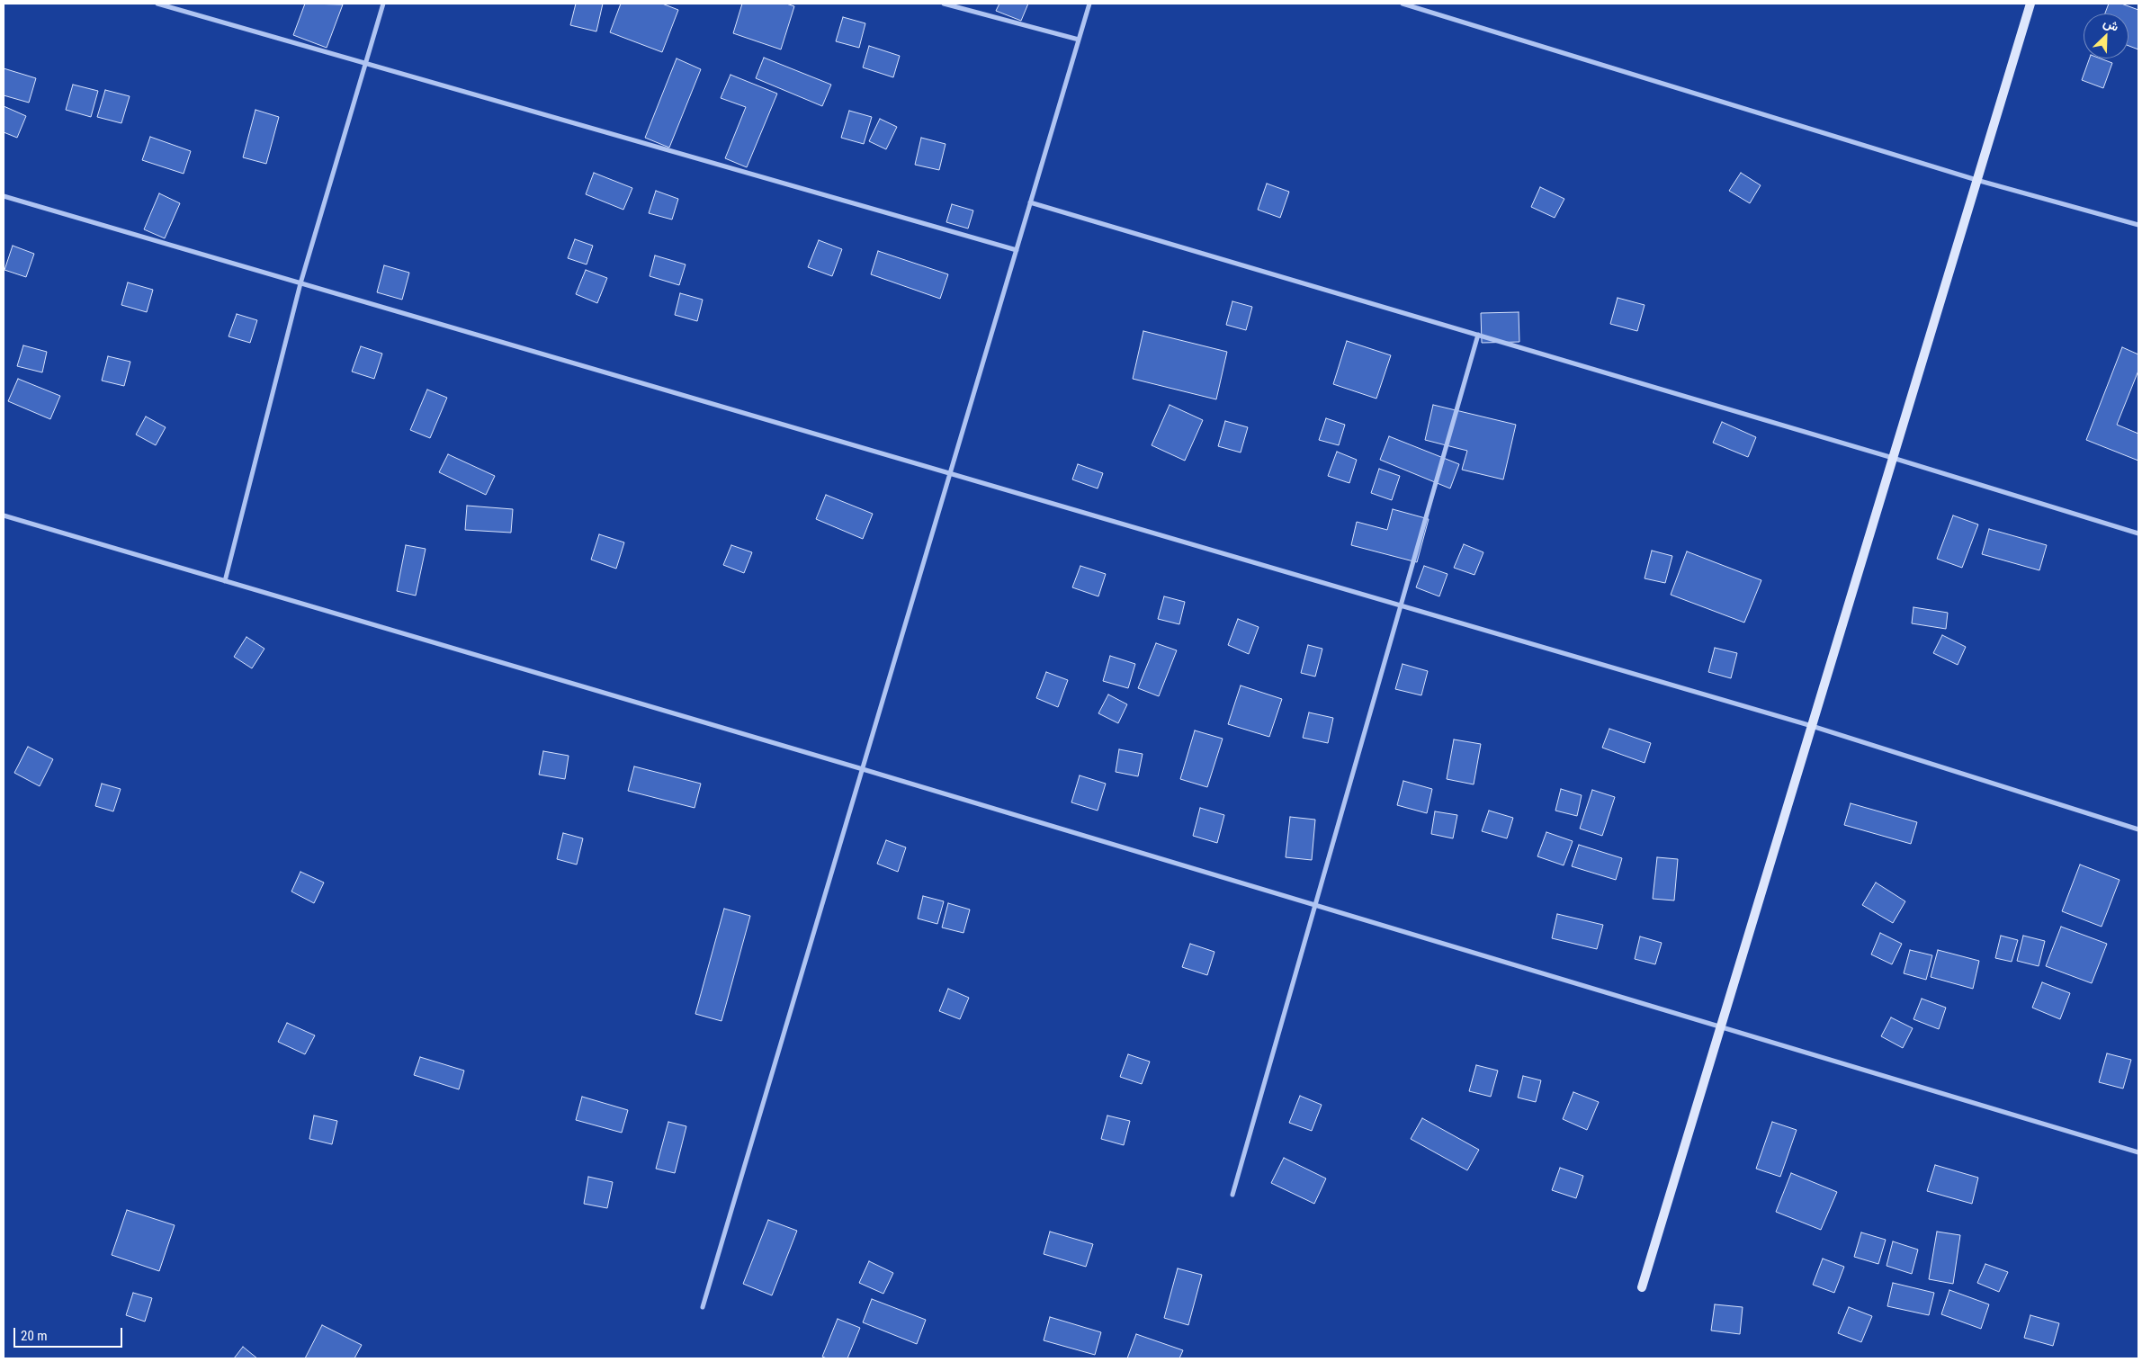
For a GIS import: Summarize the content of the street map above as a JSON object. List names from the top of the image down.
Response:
{
  "scale_bar": "20 m",
  "north": "top right"
}
